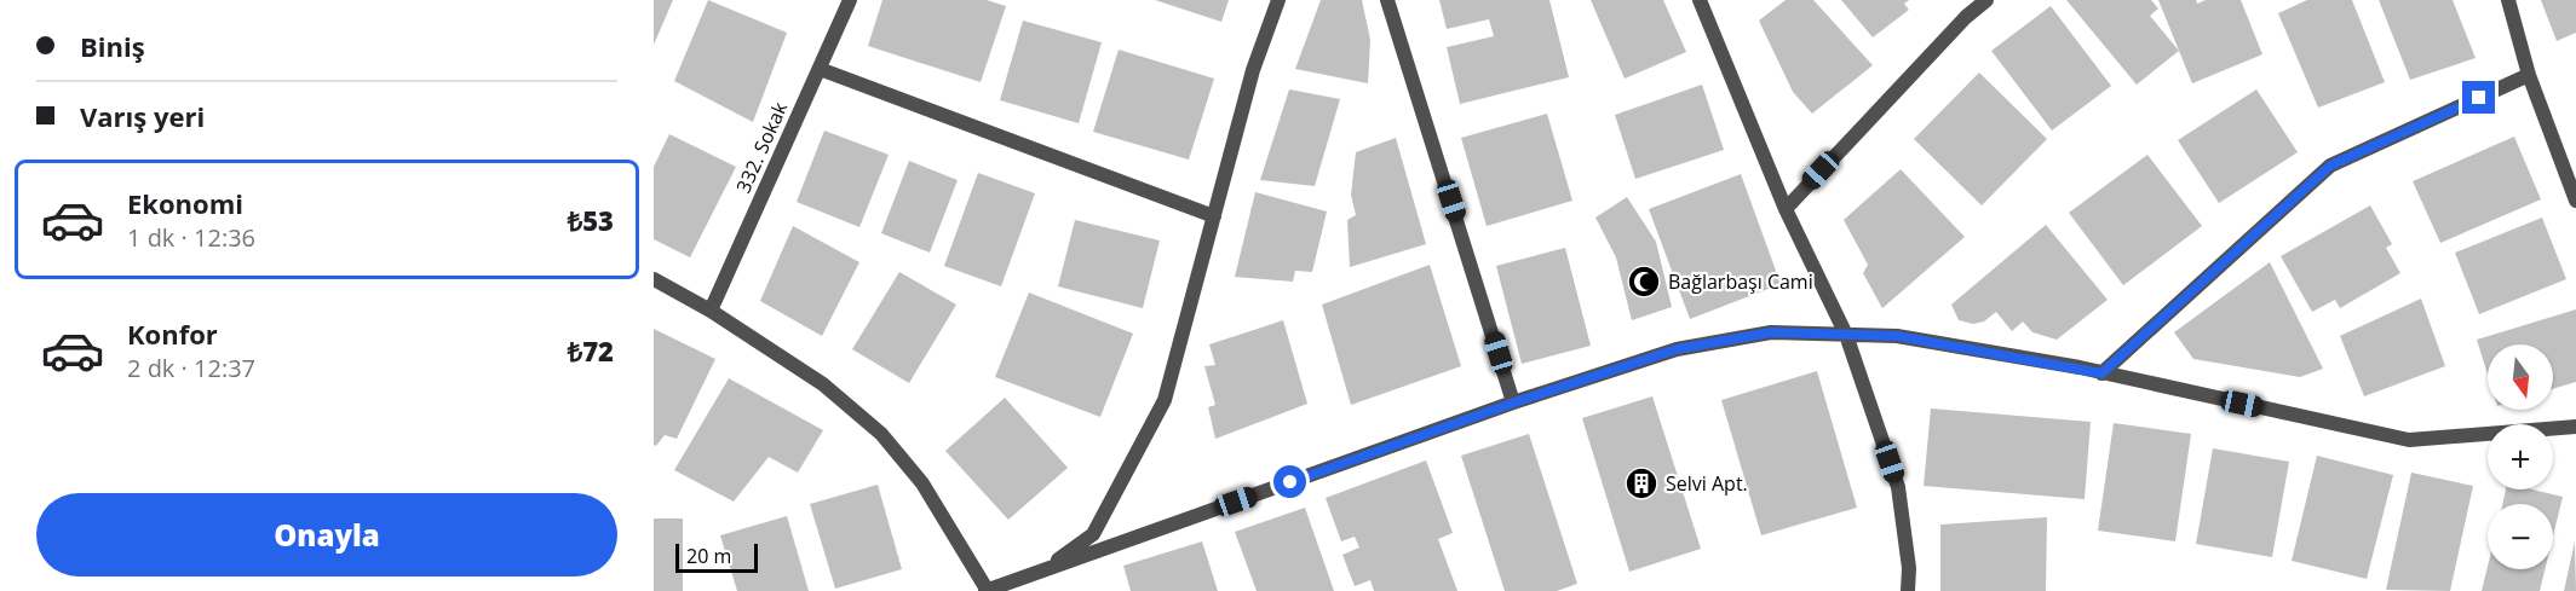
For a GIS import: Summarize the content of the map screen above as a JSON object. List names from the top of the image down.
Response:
{
  "streets": {
    "street": ["332. Sokak"]
  },
  "places": {
    "mosque": ["Bağlarbaşı Cami"],
    "building": ["Selvi Apt."]
  },
  "scale_bar": "20 m",
  "north": "bottom",
  "page": {
    "banner": ["Biniş", "Varış yeri"],
    "list": [
      {
        "name": "Ekonomi",
        "note": "1 dk · 12:36",
        "value": "₺53"
      },
      {
        "name": "Konfor",
        "note": "2 dk · 12:37",
        "value": "₺72"
      }
    ],
    "map_buttons": ["+", "−"],
    "buttons": "Onayla",
    "scale": "20 m"
  }
}
